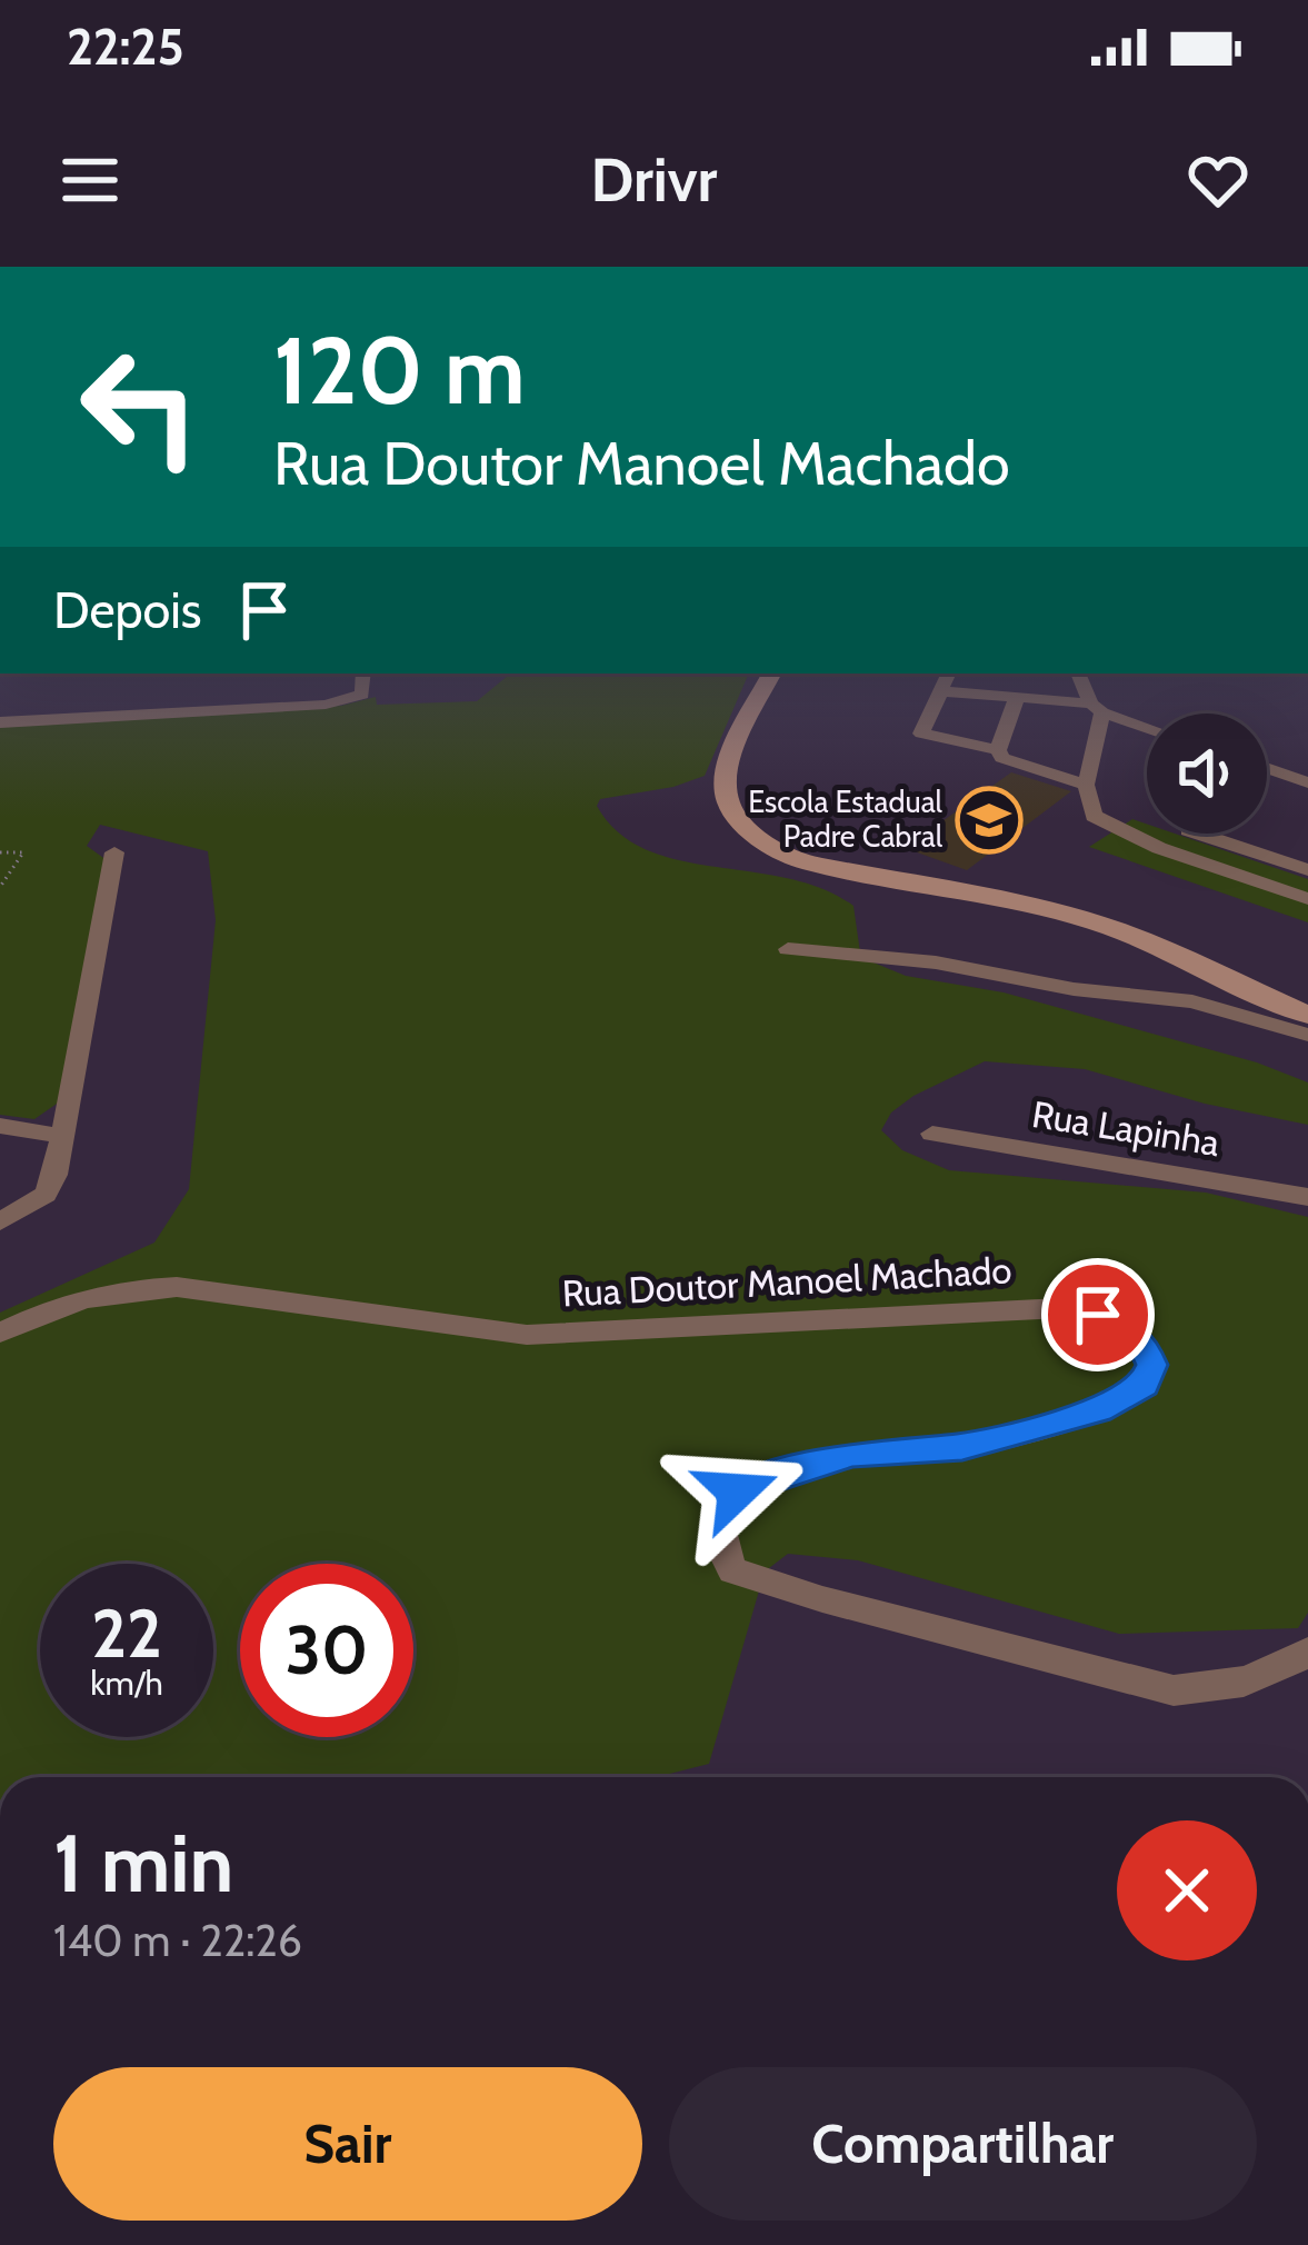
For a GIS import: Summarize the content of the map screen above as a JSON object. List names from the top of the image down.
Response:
{
  "streets": {
    "street": ["Rua Lapinha", "Rua Doutor Manoel Machado"]
  },
  "places": {
    "school or university": ["Escola Estadual Padre Cabral"]
  },
  "page": {
    "status": "22:25",
    "header": "Drivr",
    "turn": ["120 m", "Rua Doutor Manoel Machado"],
    "then": "Depois",
    "speed": "22 km/h",
    "limit": "30",
    "heading": ["1 min", "140 m · 22:26"],
    "buttons": ["Sair", "Compartilhar"]
  }
}
